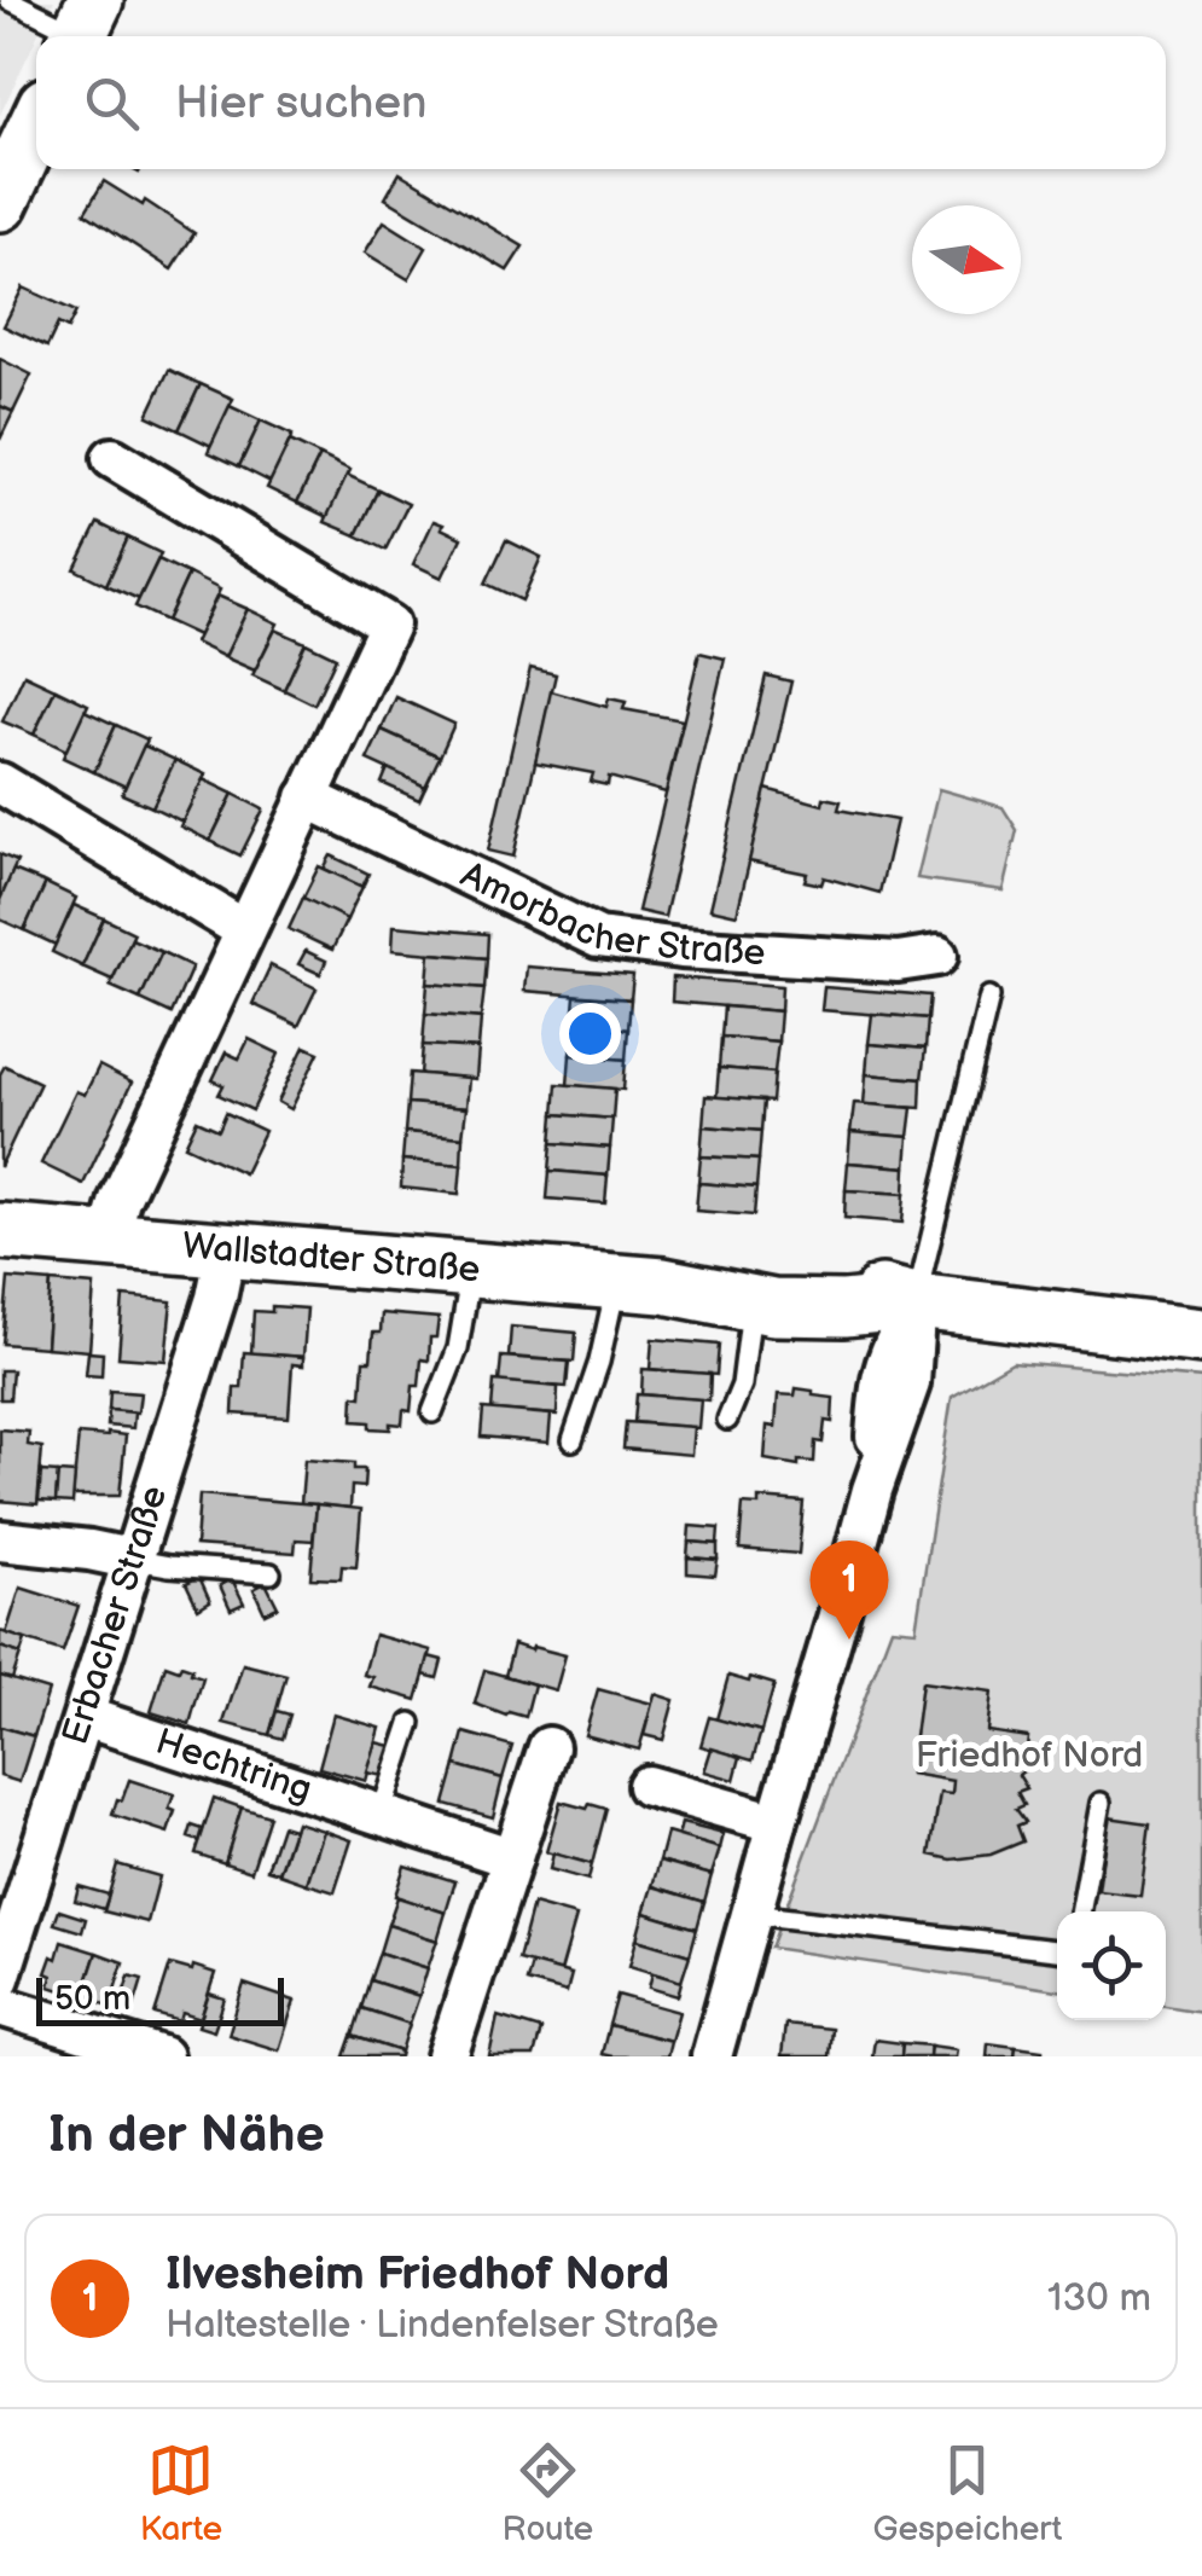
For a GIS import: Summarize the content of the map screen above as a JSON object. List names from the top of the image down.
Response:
{
  "streets": {
    "main road": ["Wallstadter Straße"],
    "street": ["Amorbacher Straße", "Erbacher Straße", "Hechtring"]
  },
  "crossings": [
    ["Wallstadter Straße", "Erbacher Straße"],
    ["Erbacher Straße", "Hechtring"]
  ],
  "parks": ["Friedhof Nord"],
  "scale_bar": "50 m",
  "north": "right",
  "page": {
    "search": "Hier suchen",
    "pins": "1",
    "scale": "50 m",
    "heading": "In der Nähe",
    "list": [
      {
        "mark": "1",
        "name": "Ilvesheim Friedhof Nord",
        "note": "Haltestelle · Lindenfelser Straße",
        "value": "130 m"
      }
    ],
    "nav": ["Karte", "Route", "Gespeichert"]
  }
}
